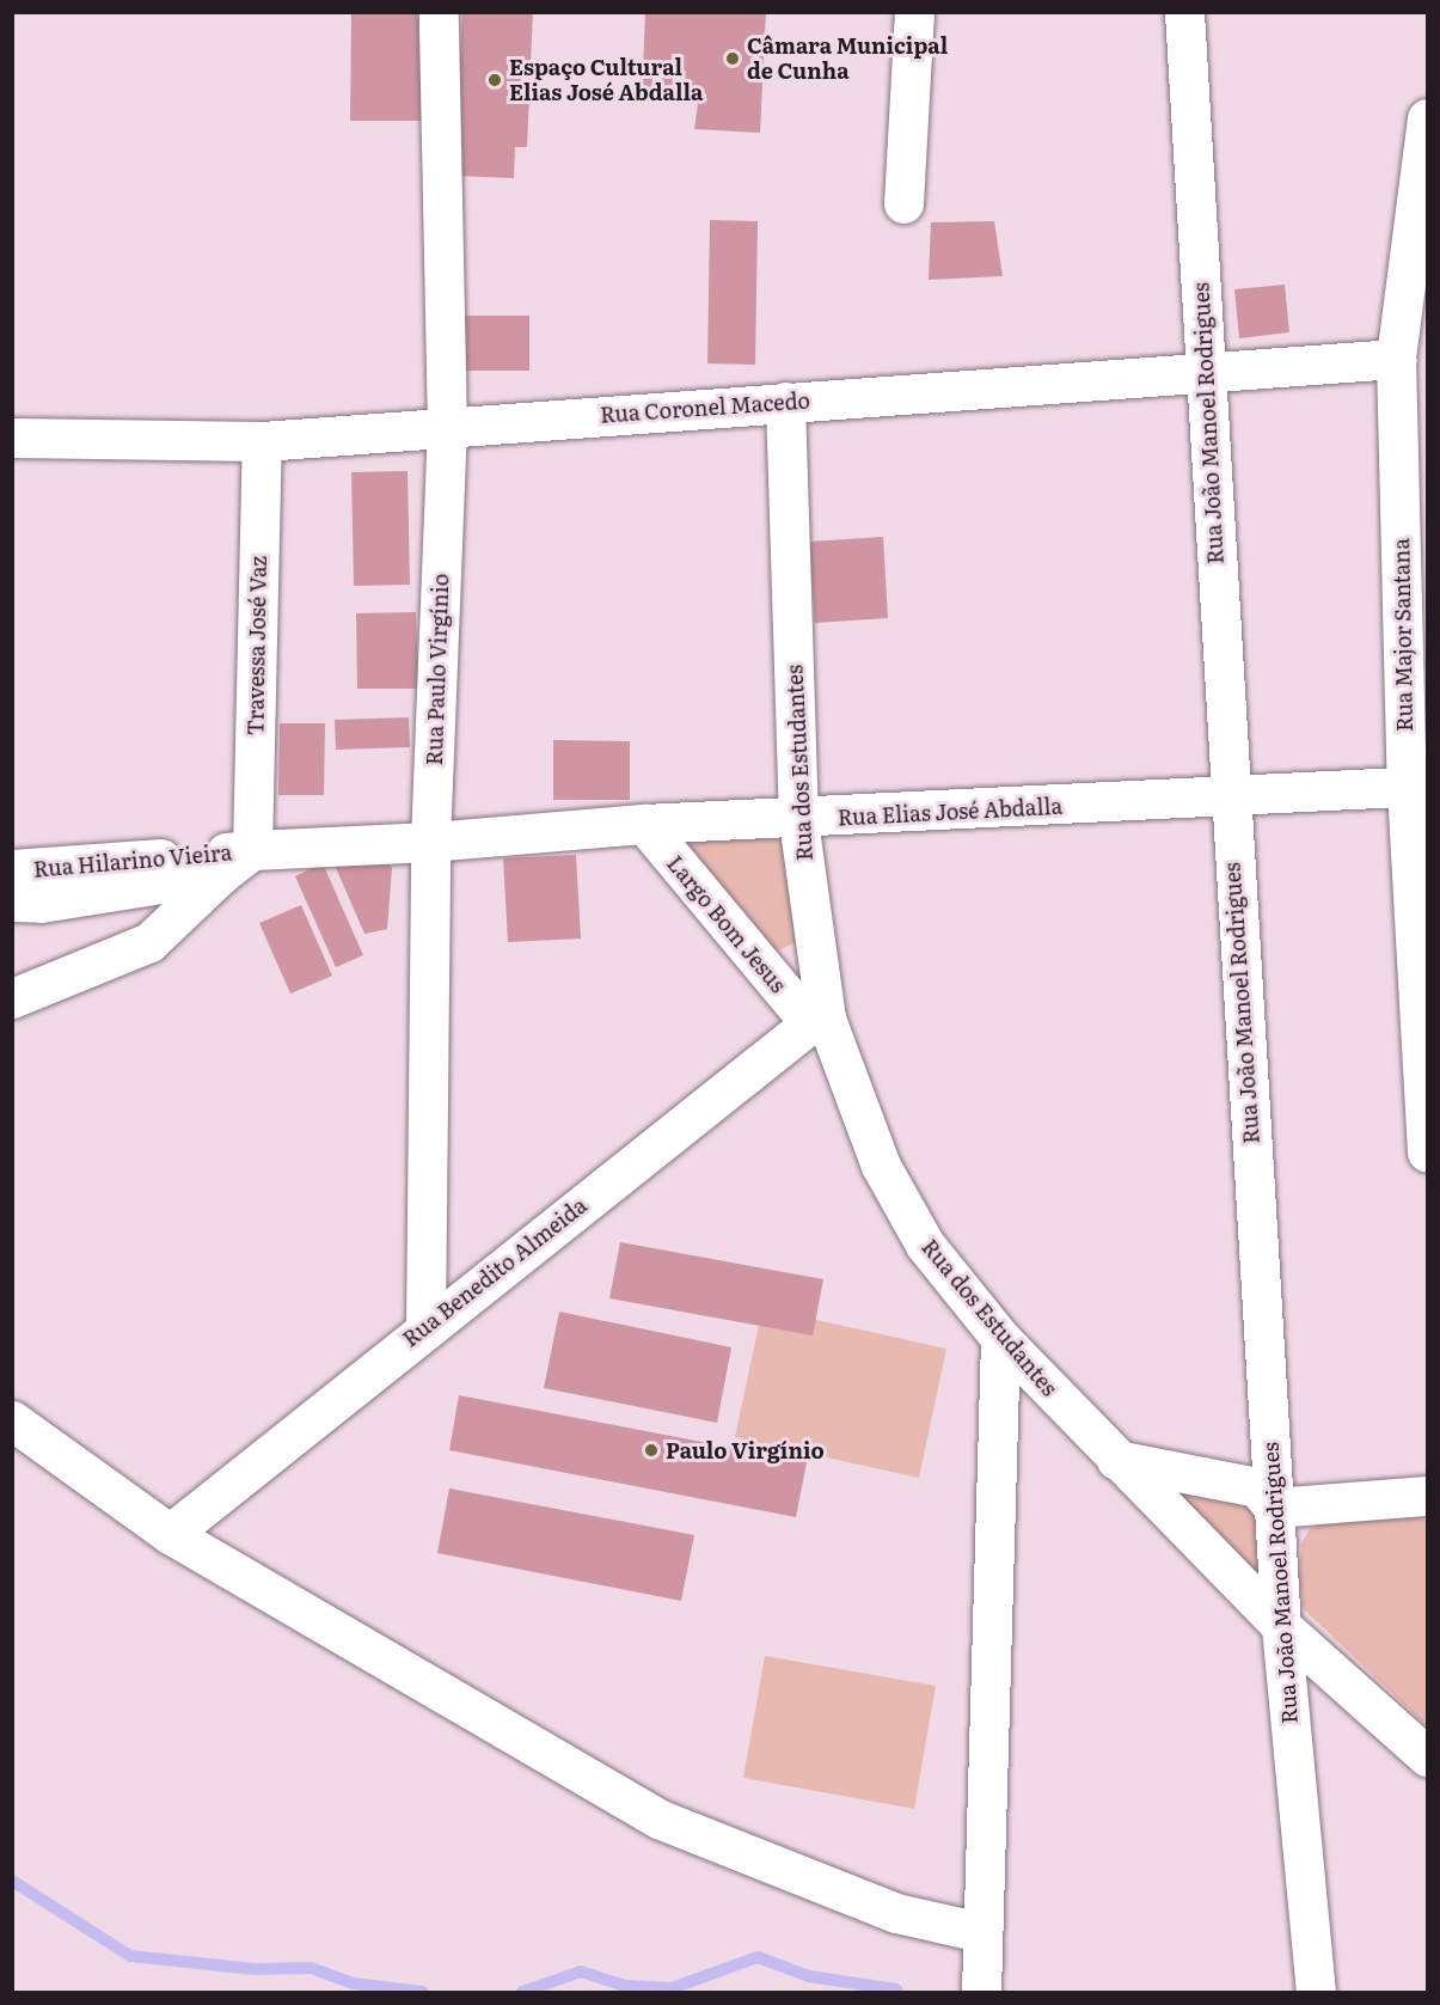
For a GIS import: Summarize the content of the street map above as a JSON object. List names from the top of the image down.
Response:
{
  "streets": {
    "street": [
      "Rua Coronel Macedo",
      "Rua João Manoel Rodrigues",
      "Rua Major Santana",
      "Travessa José Vaz",
      "Rua Paulo Virgínio",
      "Rua dos Estudantes",
      "Rua Elias José Abdalla",
      "Rua Hilarino Vieira",
      "Largo Bom Jesus",
      "Rua Benedito Almeida"
    ]
  },
  "crossings": [
    ["Rua Coronel Macedo", "Rua João Manoel Rodrigues"],
    ["Rua Coronel Macedo", "Rua Major Santana"],
    ["Rua Coronel Macedo", "Travessa José Vaz"],
    ["Rua Coronel Macedo", "Rua Paulo Virgínio"],
    ["Rua Coronel Macedo", "Rua dos Estudantes"],
    ["Rua João Manoel Rodrigues", "Rua dos Estudantes"],
    ["Rua João Manoel Rodrigues", "Rua Elias José Abdalla"],
    ["Rua Major Santana", "Rua Elias José Abdalla"],
    ["Travessa José Vaz", "Rua Hilarino Vieira"],
    ["Rua Paulo Virgínio", "Rua Elias José Abdalla"],
    ["Rua Paulo Virgínio", "Rua Hilarino Vieira"],
    ["Rua Paulo Virgínio", "Rua Benedito Almeida"],
    ["Rua dos Estudantes", "Rua Elias José Abdalla"],
    ["Rua dos Estudantes", "Largo Bom Jesus"],
    ["Rua dos Estudantes", "Rua Benedito Almeida"],
    ["Rua Elias José Abdalla", "Rua Hilarino Vieira"],
    ["Rua Elias José Abdalla", "Largo Bom Jesus"],
    ["Largo Bom Jesus", "Rua Benedito Almeida"]
  ],
  "places": ["Câmara Municipal de Cunha", "Espaço Cultural Elias José Abdalla", "Paulo Virgínio"]
}
